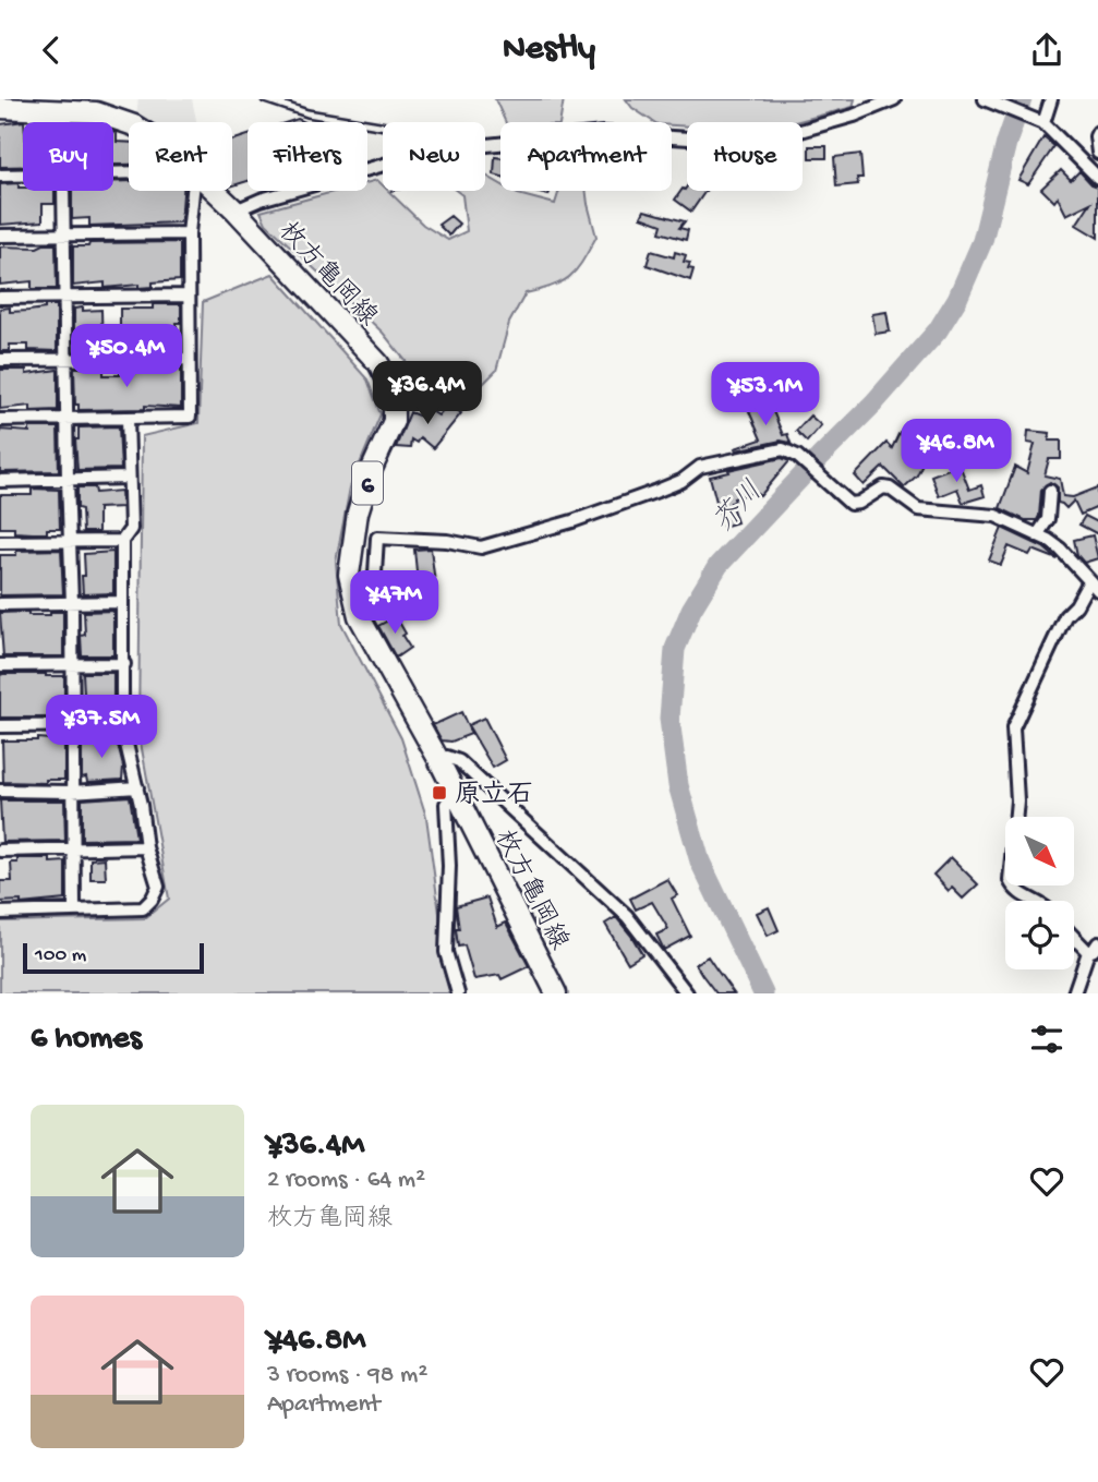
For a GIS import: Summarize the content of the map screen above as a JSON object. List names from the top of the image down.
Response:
{
  "streets": {
    "main road": ["枚方亀岡線", "6"]
  },
  "water": ["芥川"],
  "places": {
    "transit": ["原立石"]
  },
  "scale_bar": "100 m",
  "north": "bottom right",
  "page": {
    "header": "Nestly",
    "chip": [
      "Buy",
      "Rent",
      "Filters",
      "New",
      "Apartment",
      "House"
    ],
    "price": [
      "¥50.4M",
      "¥36.4M",
      "¥53.1M",
      "¥46.8M",
      "¥47M",
      "¥37.5M"
    ],
    "scale": "100 m",
    "heading": "6 homes",
    "list": [
      {
        "name": "¥36.4M",
        "note": "2 rooms · 64 m² · 枚方亀岡線"
      },
      {
        "name": "¥46.8M",
        "note": "3 rooms · 98 m² · Apartment"
      }
    ]
  }
}
